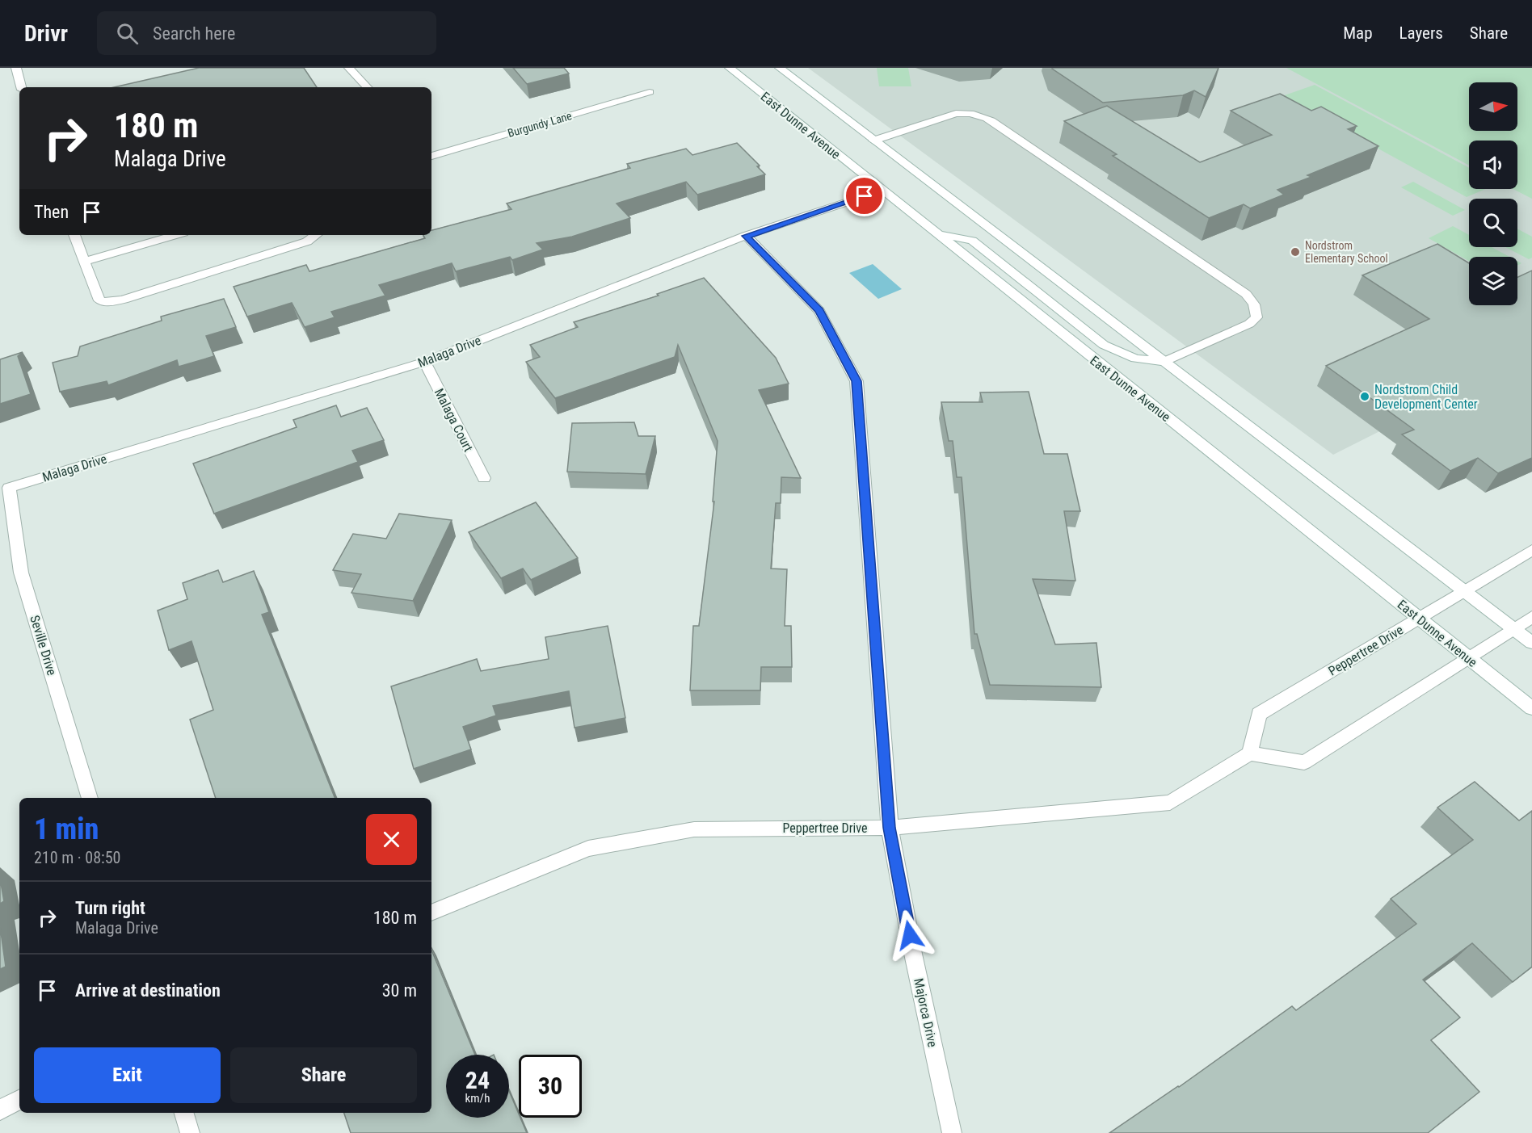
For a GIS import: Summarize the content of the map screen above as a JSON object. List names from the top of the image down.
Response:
{
  "streets": {
    "street": [
      "Burgundy Lane",
      "East Dunne Avenue",
      "Malaga Drive",
      "Malaga Court",
      "Seville Drive",
      "Peppertree Drive",
      "Majorca Drive"
    ]
  },
  "crossings": [
    ["East Dunne Avenue", "Malaga Drive"],
    ["East Dunne Avenue", "Peppertree Drive"],
    ["Malaga Drive", "Malaga Court"],
    ["Malaga Drive", "Seville Drive"],
    ["Malaga Drive", "Majorca Drive"],
    ["Peppertree Drive", "Majorca Drive"]
  ],
  "places": ["Nordstrom Elementary School", "Nordstrom Child Development Center"],
  "north": "right",
  "page": {
    "header": "Drivr",
    "search": "Search here",
    "nav": ["Map", "Layers", "Share"],
    "turn": ["180 m", "Malaga Drive"],
    "then": "Then",
    "heading": ["1 min", "210 m · 08:50"],
    "list": [
      {
        "name": "Turn right",
        "note": "Malaga Drive",
        "value": "180 m"
      },
      {
        "name": "Arrive at destination",
        "value": "30 m"
      }
    ],
    "buttons": ["Exit", "Share"],
    "speed": "24 km/h",
    "limit": "30"
  }
}
